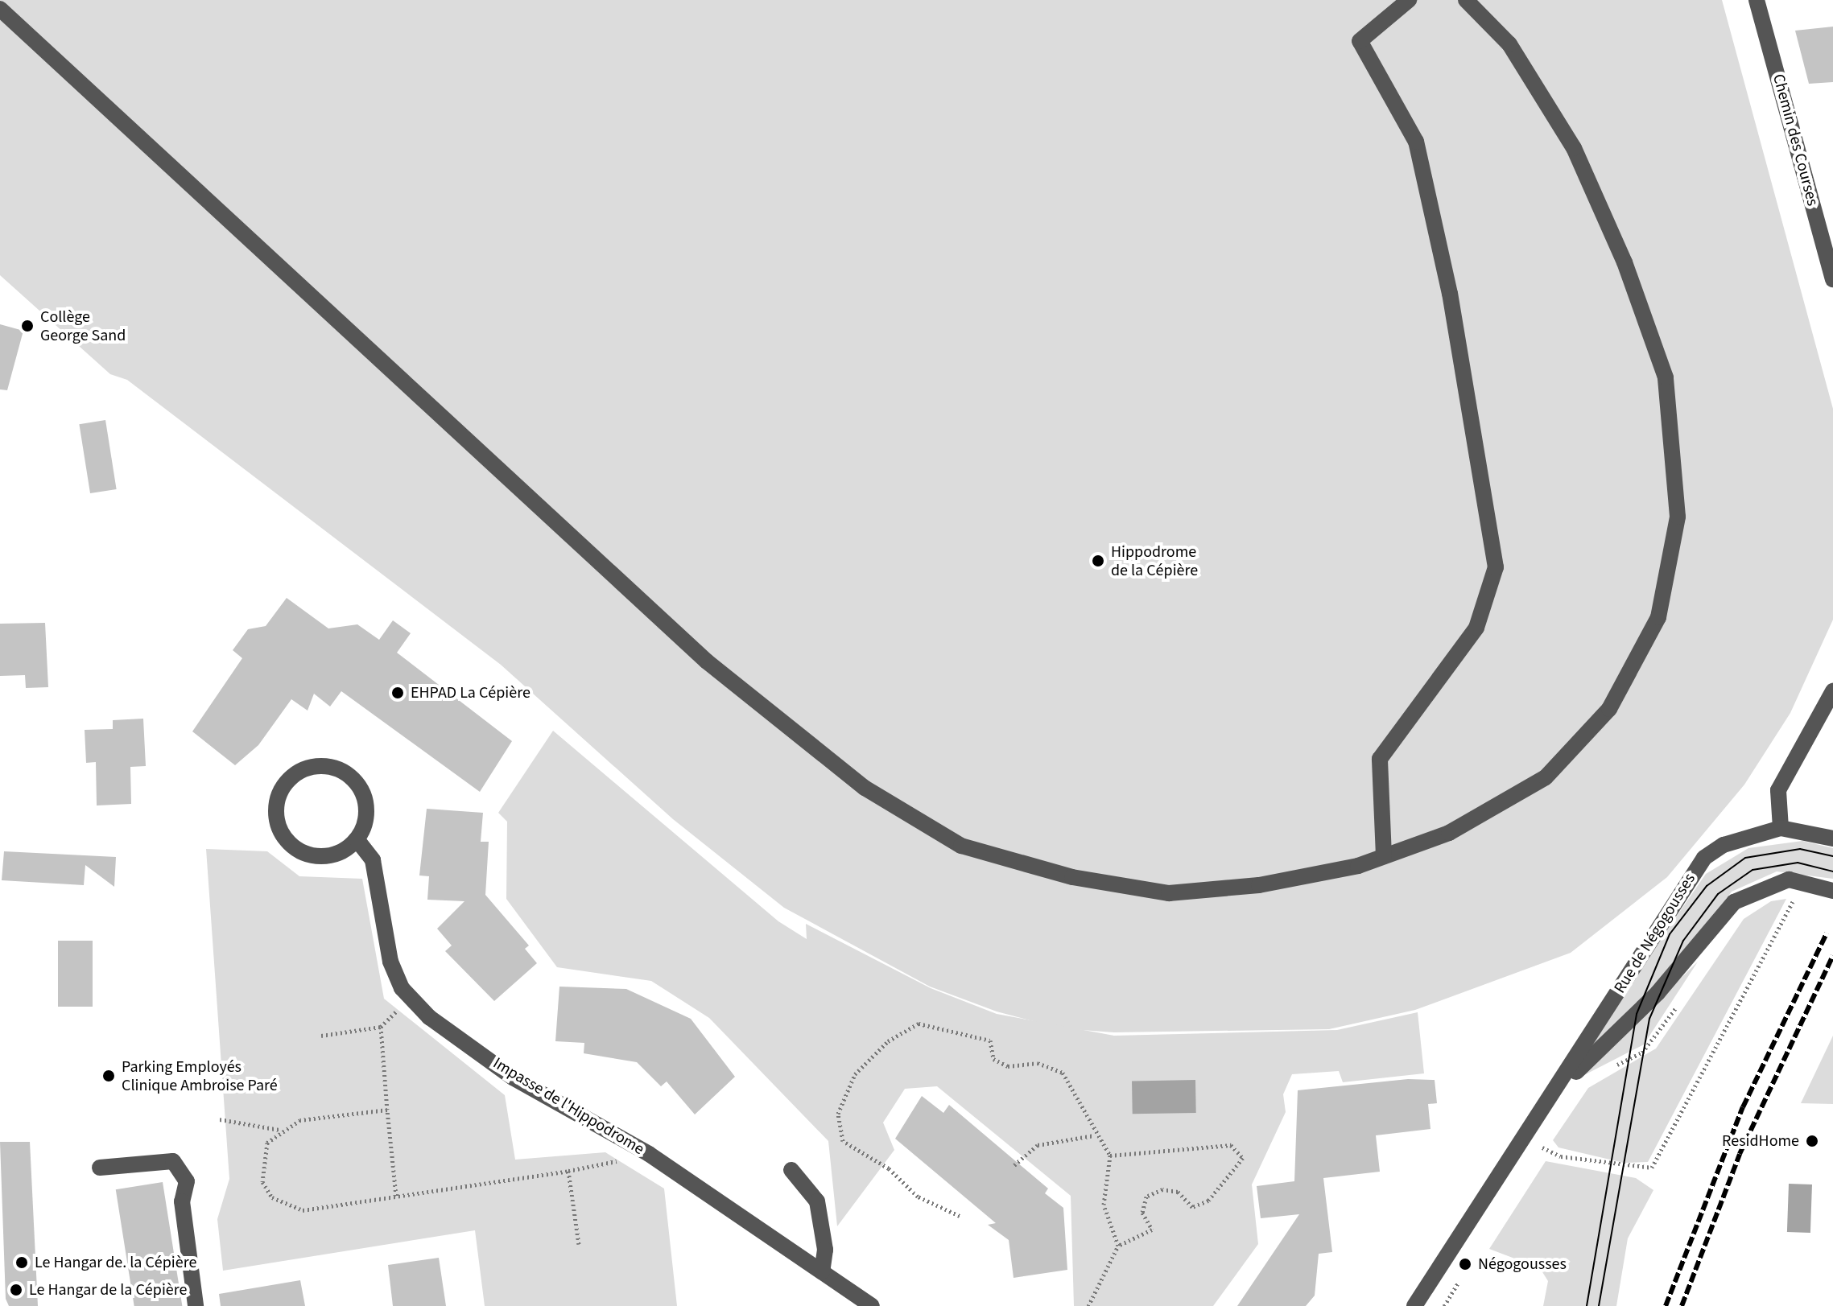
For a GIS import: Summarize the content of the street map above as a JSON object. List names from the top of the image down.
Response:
{
  "streets": {
    "street": ["Chemin des Courses", "Rue de Négogousses", "Impasse de l'Hippodrome"]
  },
  "places": [
    "Collège George Sand",
    "Hippodrome de la Cépière",
    "EHPAD La Cépière",
    "Parking Employés Clinique Ambroise Paré",
    "ResidHome",
    "Le Hangar de. la Cépière",
    "Négogousses",
    "Le Hangar de la Cépière"
  ]
}
